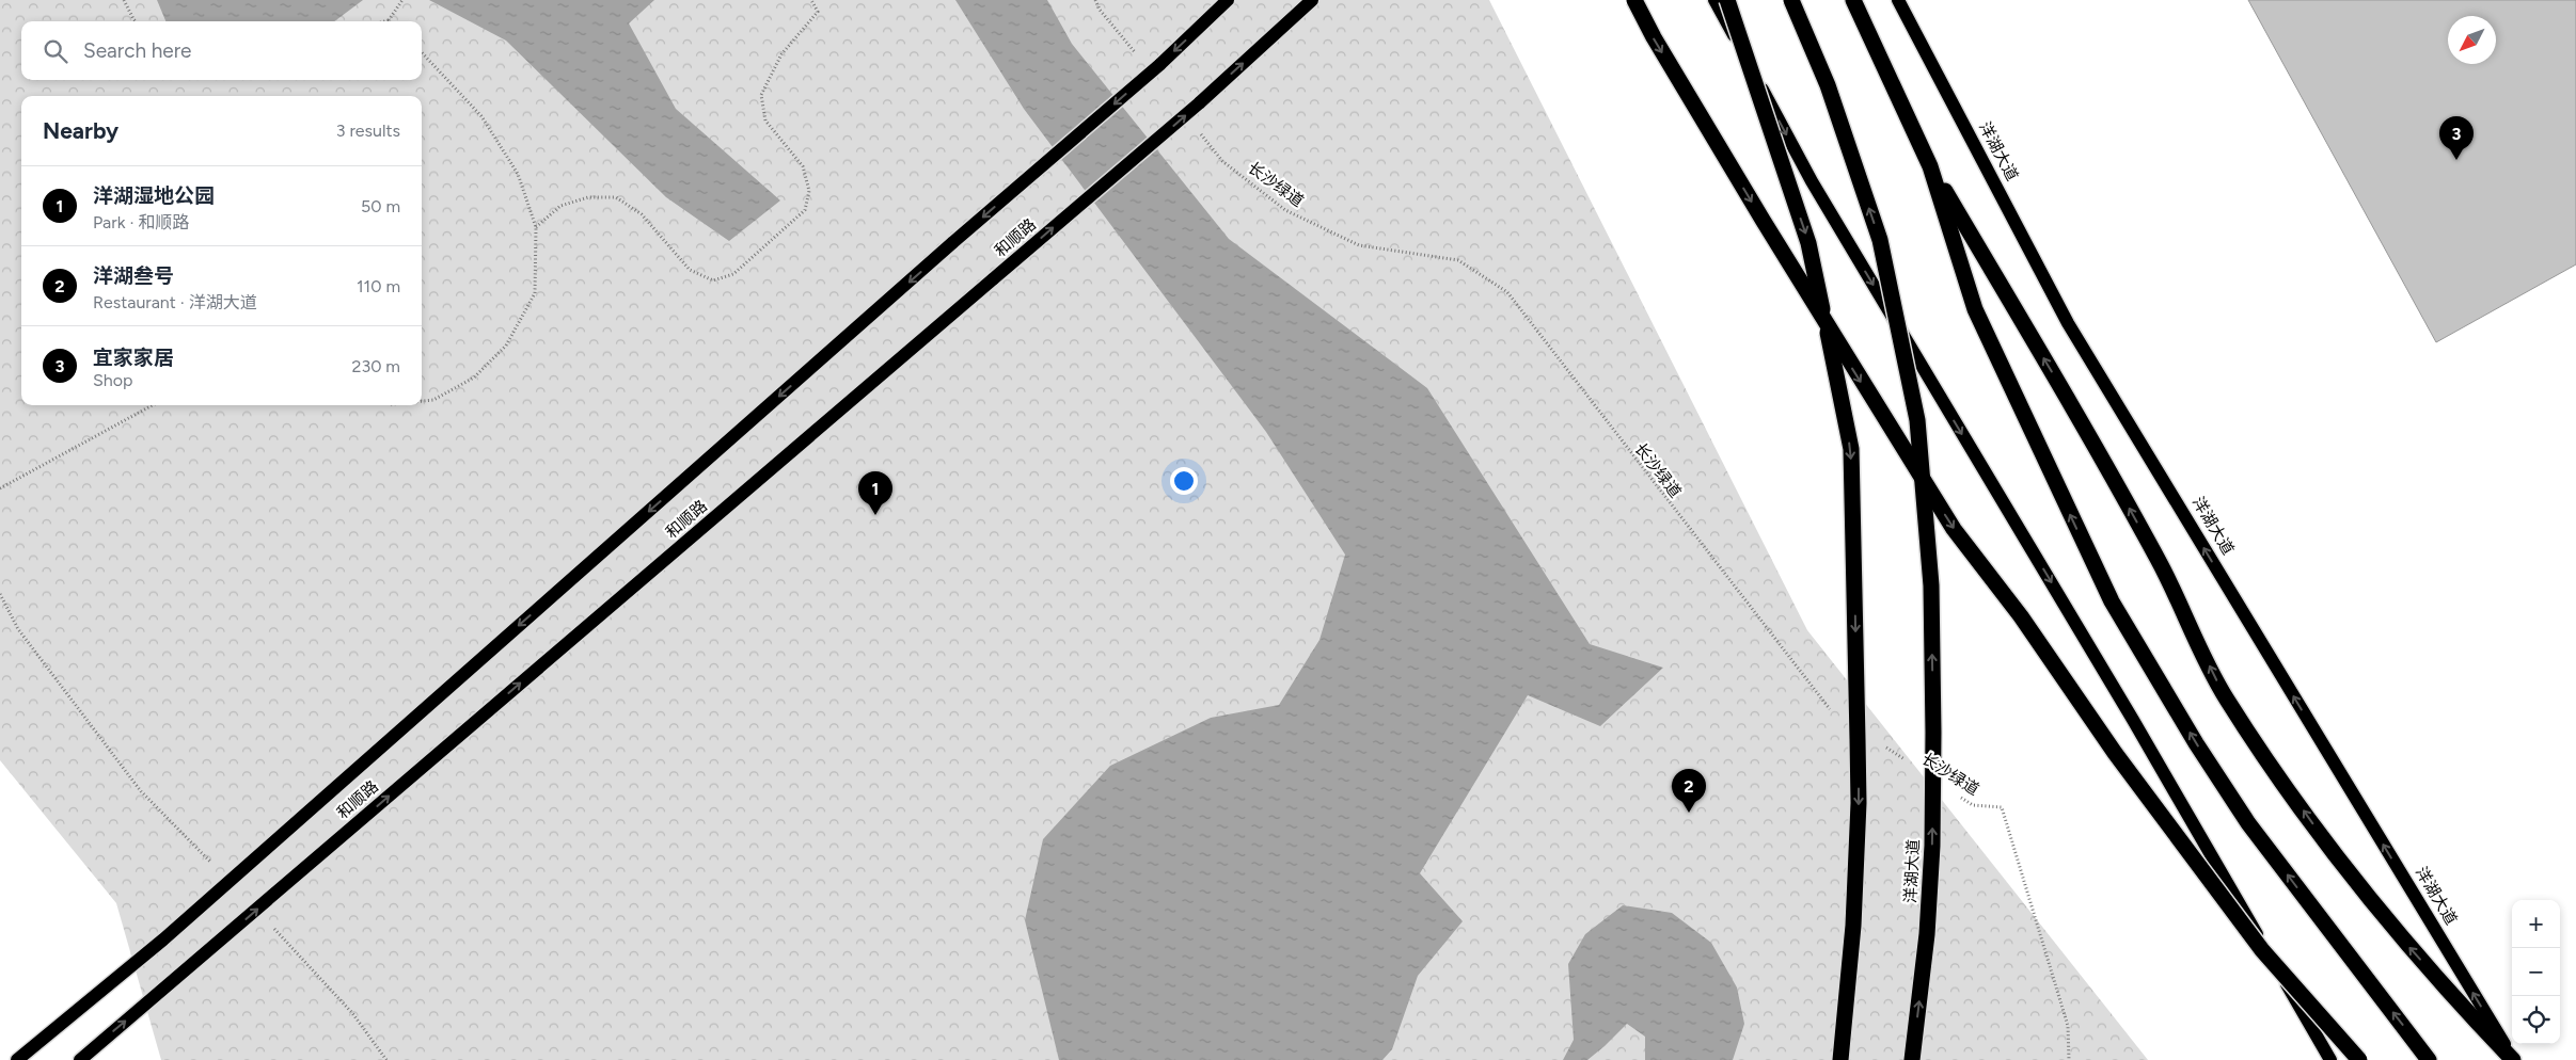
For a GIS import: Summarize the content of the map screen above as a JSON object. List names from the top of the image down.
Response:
{
  "streets": {
    "highway": ["洋湖大道"],
    "main road": ["和顺路"],
    "path": ["长沙绿道"]
  },
  "north": "bottom left",
  "page": {
    "search": "Search here",
    "heading": ["Nearby", "3 results"],
    "pins": ["3", "1", "2"],
    "list": [
      {
        "mark": "1",
        "name": "洋湖湿地公园",
        "note": "Park · 和顺路",
        "value": "50 m"
      },
      {
        "mark": "2",
        "name": "洋湖叁号",
        "note": "Restaurant · 洋湖大道",
        "value": "110 m"
      },
      {
        "mark": "3",
        "name": "宜家家居",
        "note": "Shop",
        "value": "230 m"
      }
    ],
    "map_buttons": ["+", "−"]
  }
}
